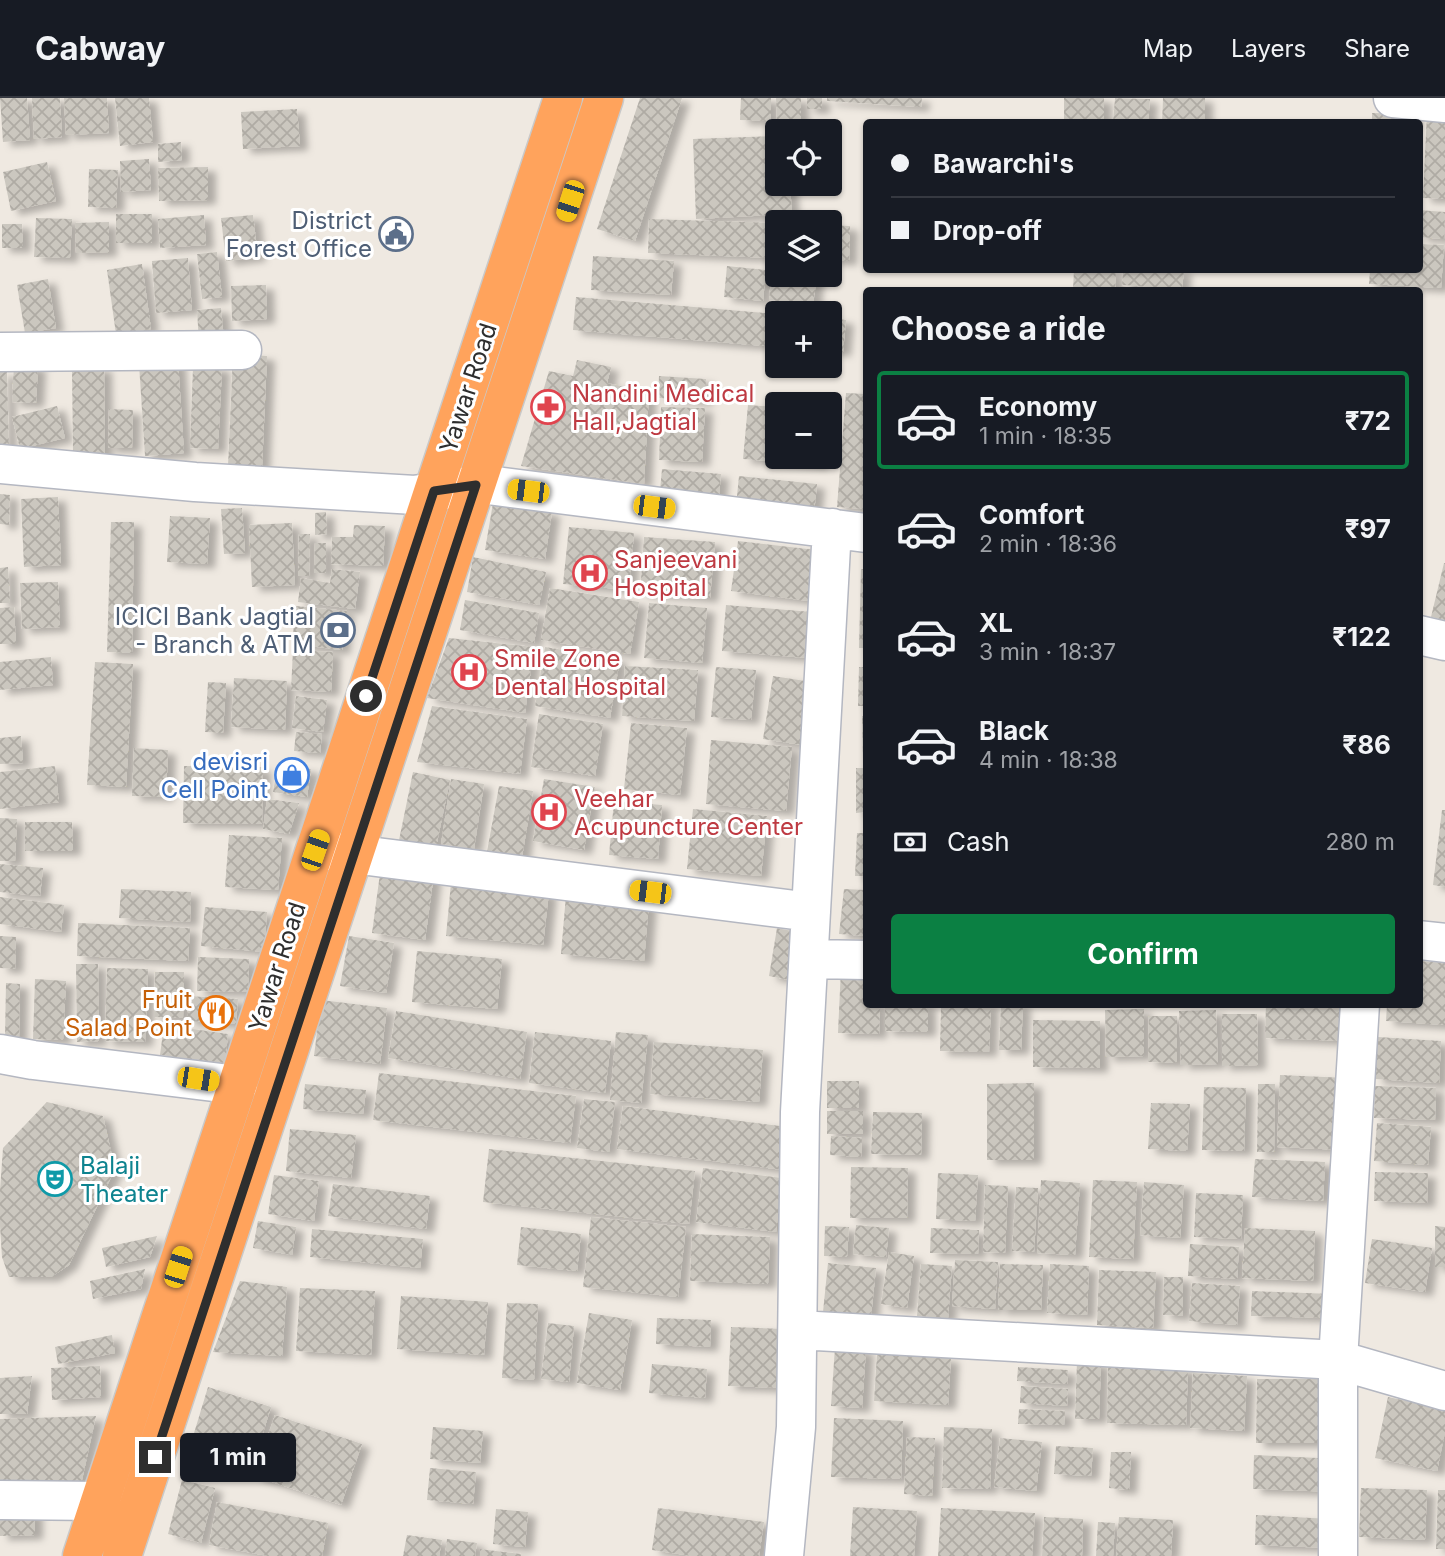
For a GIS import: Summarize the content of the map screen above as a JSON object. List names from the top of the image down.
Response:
{
  "streets": {
    "highway": ["Yawar Road"]
  },
  "places": {
    "public building": ["District Forest Office"],
    "pharmacy": ["Nandini Medical Hall,Jagtial"],
    "hospital": ["Sanjeevani Hospital", "Smile Zone Dental Hospital", "Veehar Acupuncture Center"],
    "bank": ["ICICI Bank Jagtial - Branch & ATM"],
    "shop": ["devisri Cell Point"],
    "restaurant": ["Fruit Salad Point"],
    "theatre": ["Balaji Theater"]
  },
  "page": {
    "header": "Cabway",
    "nav": ["Map", "Layers", "Share"],
    "map_buttons": ["+", "−"],
    "banner": ["Bawarchi's", "Drop-off"],
    "heading": "Choose a ride",
    "list": [
      {
        "name": "Economy",
        "note": "1 min · 18:35",
        "value": "₹72"
      },
      {
        "name": "Comfort",
        "note": "2 min · 18:36",
        "value": "₹97"
      },
      {
        "name": "XL",
        "note": "3 min · 18:37",
        "value": "₹122"
      },
      {
        "name": "Black",
        "note": "4 min · 18:38",
        "value": "₹86"
      }
    ],
    "pay": ["Cash", "280 m"],
    "buttons": "Confirm",
    "bubble": "1 min"
  }
}
